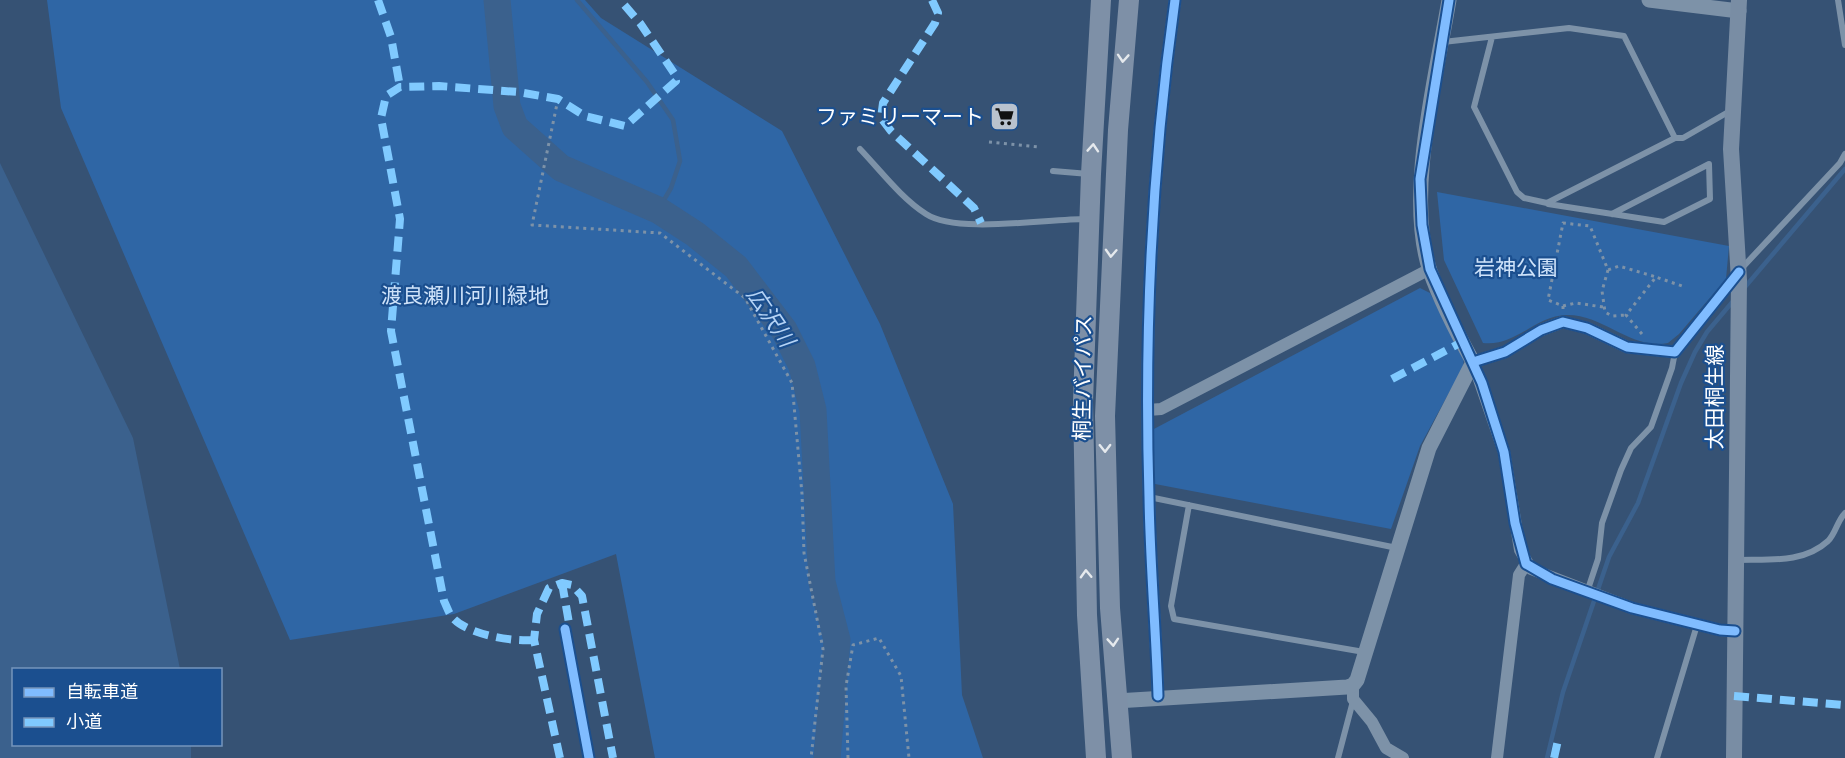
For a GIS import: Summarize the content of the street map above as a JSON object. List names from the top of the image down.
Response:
{
  "streets": {
    "highway": ["桐生バイパス"],
    "main road": ["太田桐生線"]
  },
  "water": ["広沢川"],
  "parks": ["岩神公園", "渡良瀬川河川緑地"],
  "places": {
    "supermarket": ["ファミリーマート"]
  },
  "legend": ["自転車道", "小道"]
}
